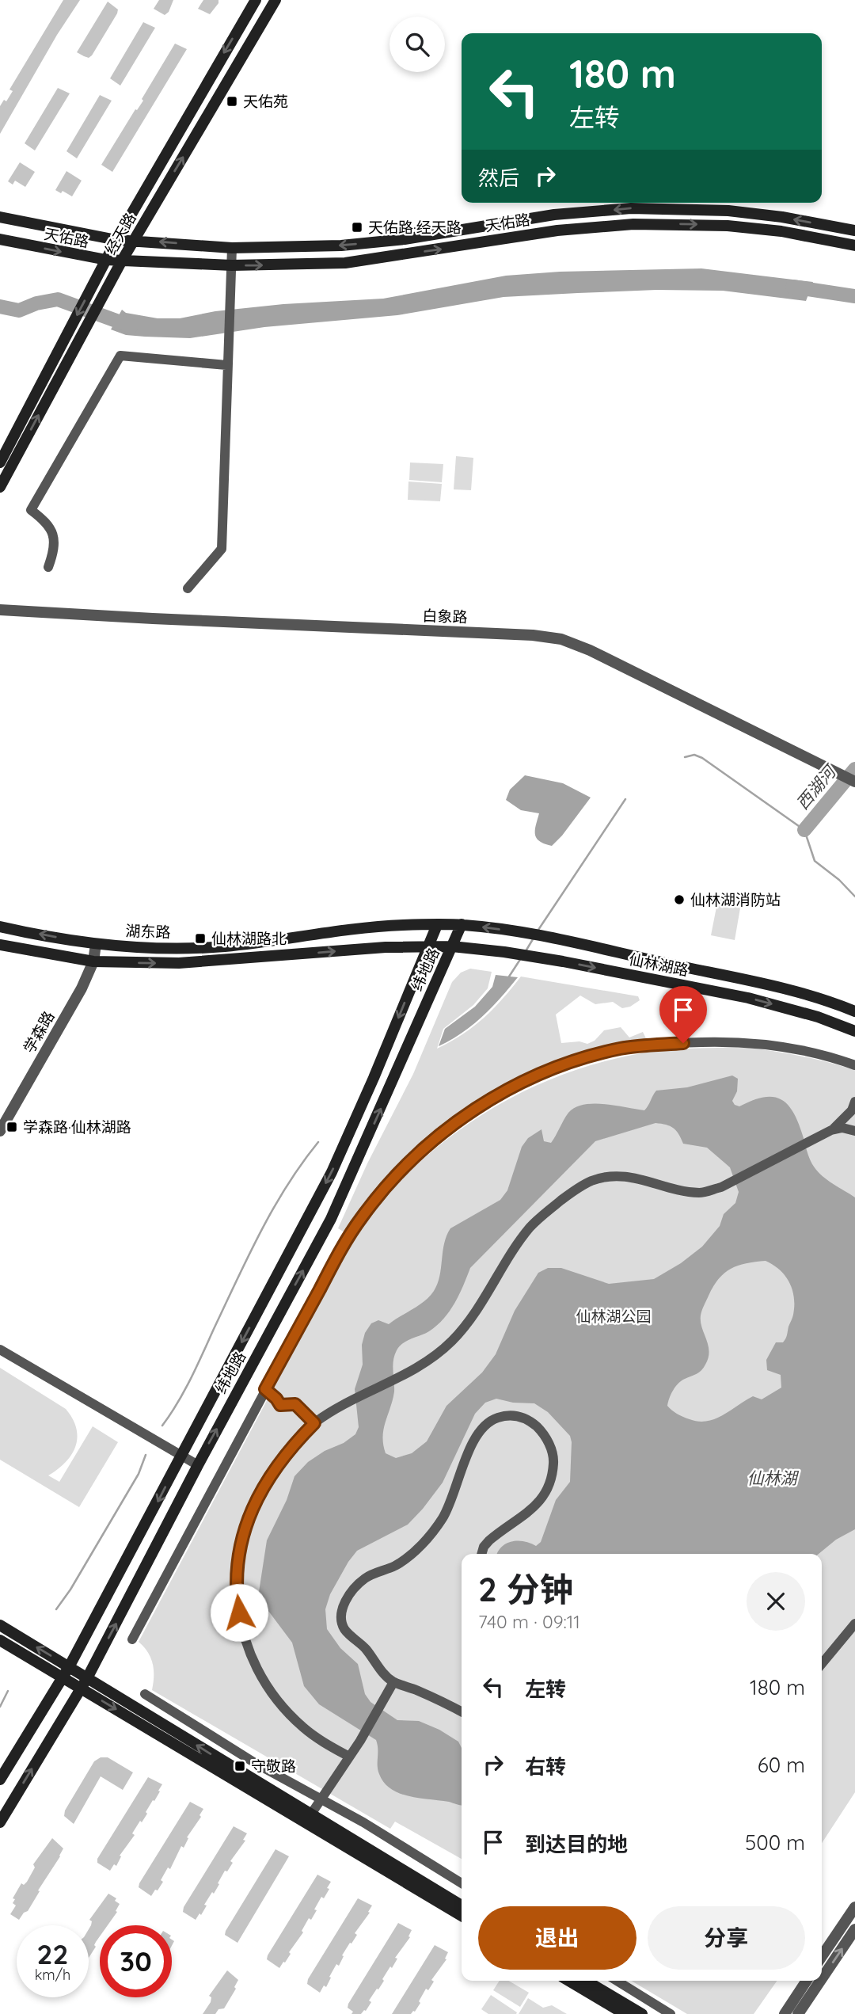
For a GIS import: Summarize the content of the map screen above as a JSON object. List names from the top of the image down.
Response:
{
  "streets": {
    "main road": [
      "天佑路",
      "经天路",
      "湖东路",
      "仙林湖路",
      "纬地路"
    ],
    "street": ["白象路", "学森路"]
  },
  "crossings": [
    ["天佑路", "经天路"],
    ["湖东路", "仙林湖路"],
    ["湖东路", "纬地路"],
    ["湖东路", "学森路"],
    ["仙林湖路", "纬地路"]
  ],
  "water": ["西湖河", "仙林湖"],
  "parks": ["仙林湖公园"],
  "places": {
    "transit": [
      "天佑苑",
      "天佑路·经天路",
      "仙林湖路北",
      "学森路·仙林湖路",
      "守敬路"
    ],
    "other": ["仙林湖消防站"]
  },
  "page": {
    "turn": ["180 m", "左转"],
    "then": "然后",
    "heading": ["2 分钟", "740 m · 09:11"],
    "list": [
      {
        "name": "左转",
        "value": "180 m"
      },
      {
        "name": "右转",
        "value": "60 m"
      },
      {
        "name": "到达目的地",
        "value": "500 m"
      }
    ],
    "buttons": ["退出", "分享"],
    "speed": "22 km/h",
    "limit": "30"
  }
}
